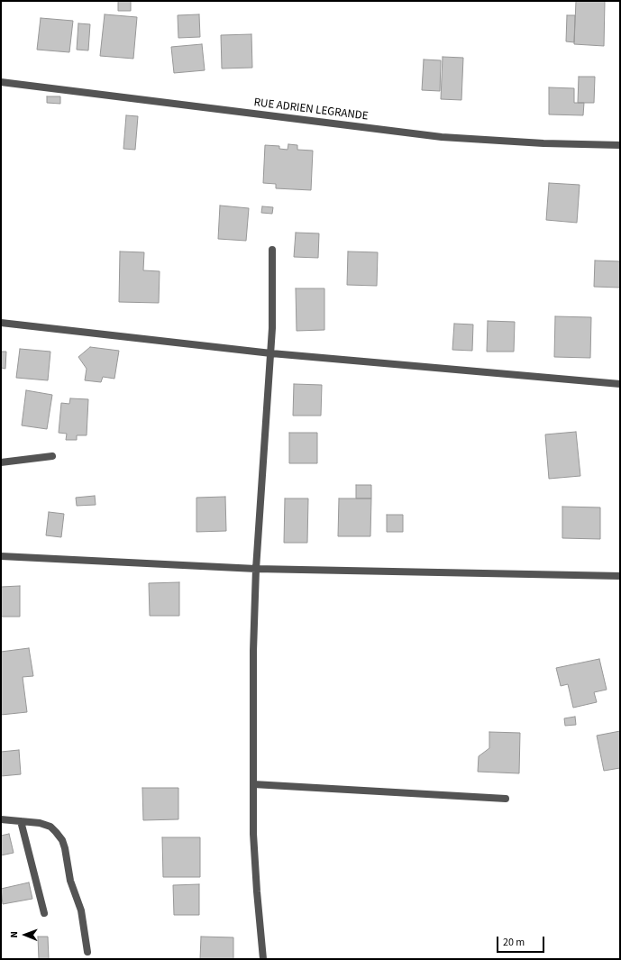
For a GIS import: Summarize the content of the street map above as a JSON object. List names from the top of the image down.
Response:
{
  "streets": {
    "street": ["RUE ADRIEN LEGRANDE"]
  },
  "scale_bar": "20 m",
  "north": "left"
}
